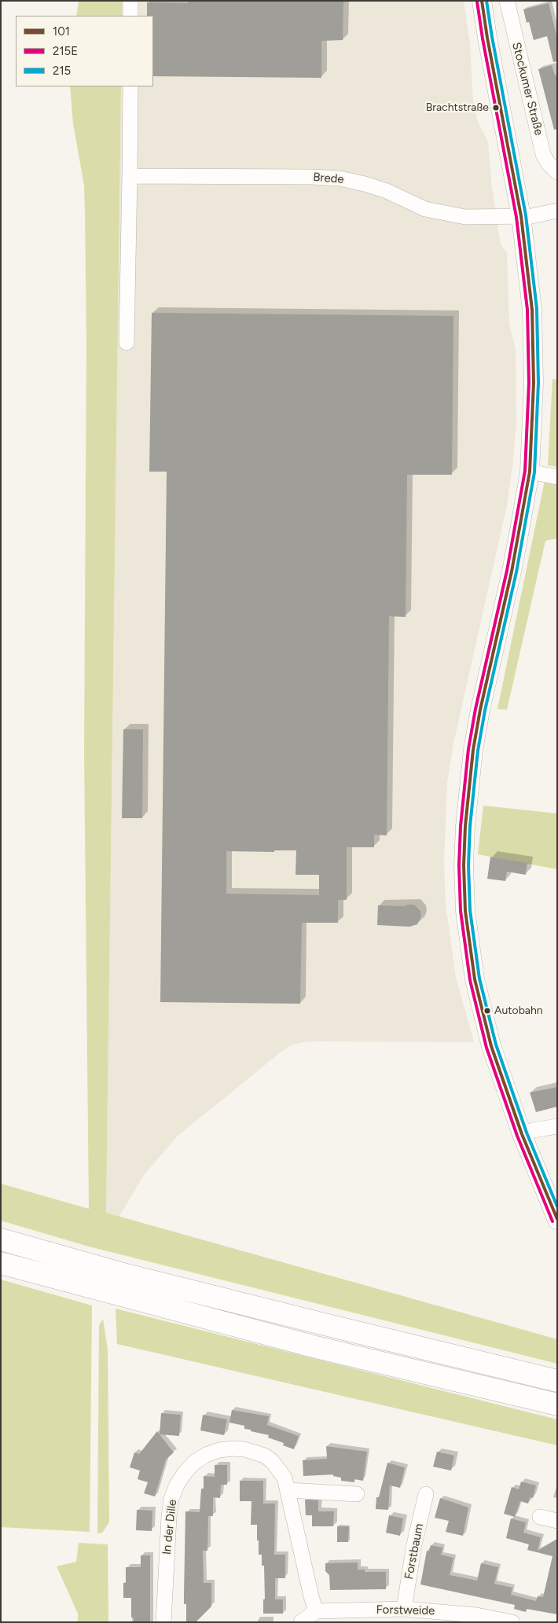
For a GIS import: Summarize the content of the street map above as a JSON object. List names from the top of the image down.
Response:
{
  "streets": {
    "street": [
      "Stockumer Straße",
      "Brede",
      "In der Dille",
      "Forstbaum",
      "Forstweide"
    ]
  },
  "crossings": [
    ["In der Dille", "Forstweide"],
    ["Forstbaum", "Forstweide"]
  ],
  "places": ["Brachtstraße", "Autobahn"],
  "lines": ["transit line 101", "transit line 215", "transit line 215E"],
  "legend": ["101", "215E", "215"]
}
